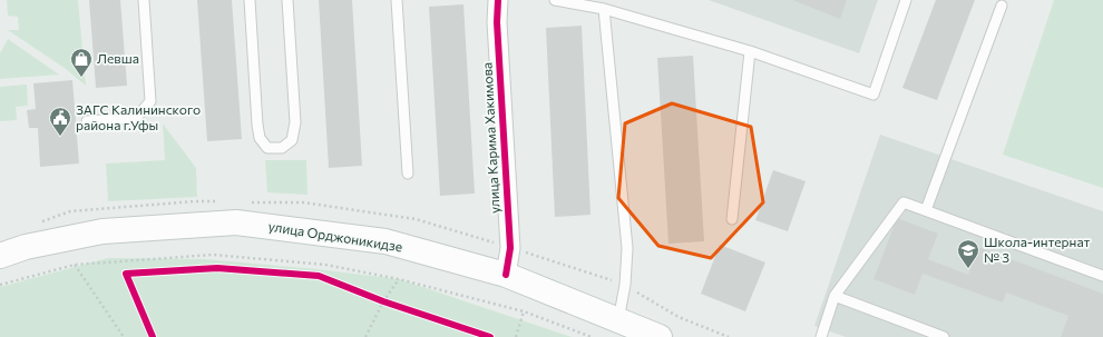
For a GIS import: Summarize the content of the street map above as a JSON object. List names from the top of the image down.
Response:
{
  "streets": {
    "main road": ["улица Орджоникидзе"],
    "street": ["улица Карима Хакимова"]
  },
  "crossings": [
    ["улица Карима Хакимова", "улица Орджоникидзе"]
  ],
  "places": {
    "shop": ["Левша"],
    "public building": ["ЗАГС Калининского района г.Уфы"],
    "school or university": ["Школа-интернат № 3"]
  }
}
